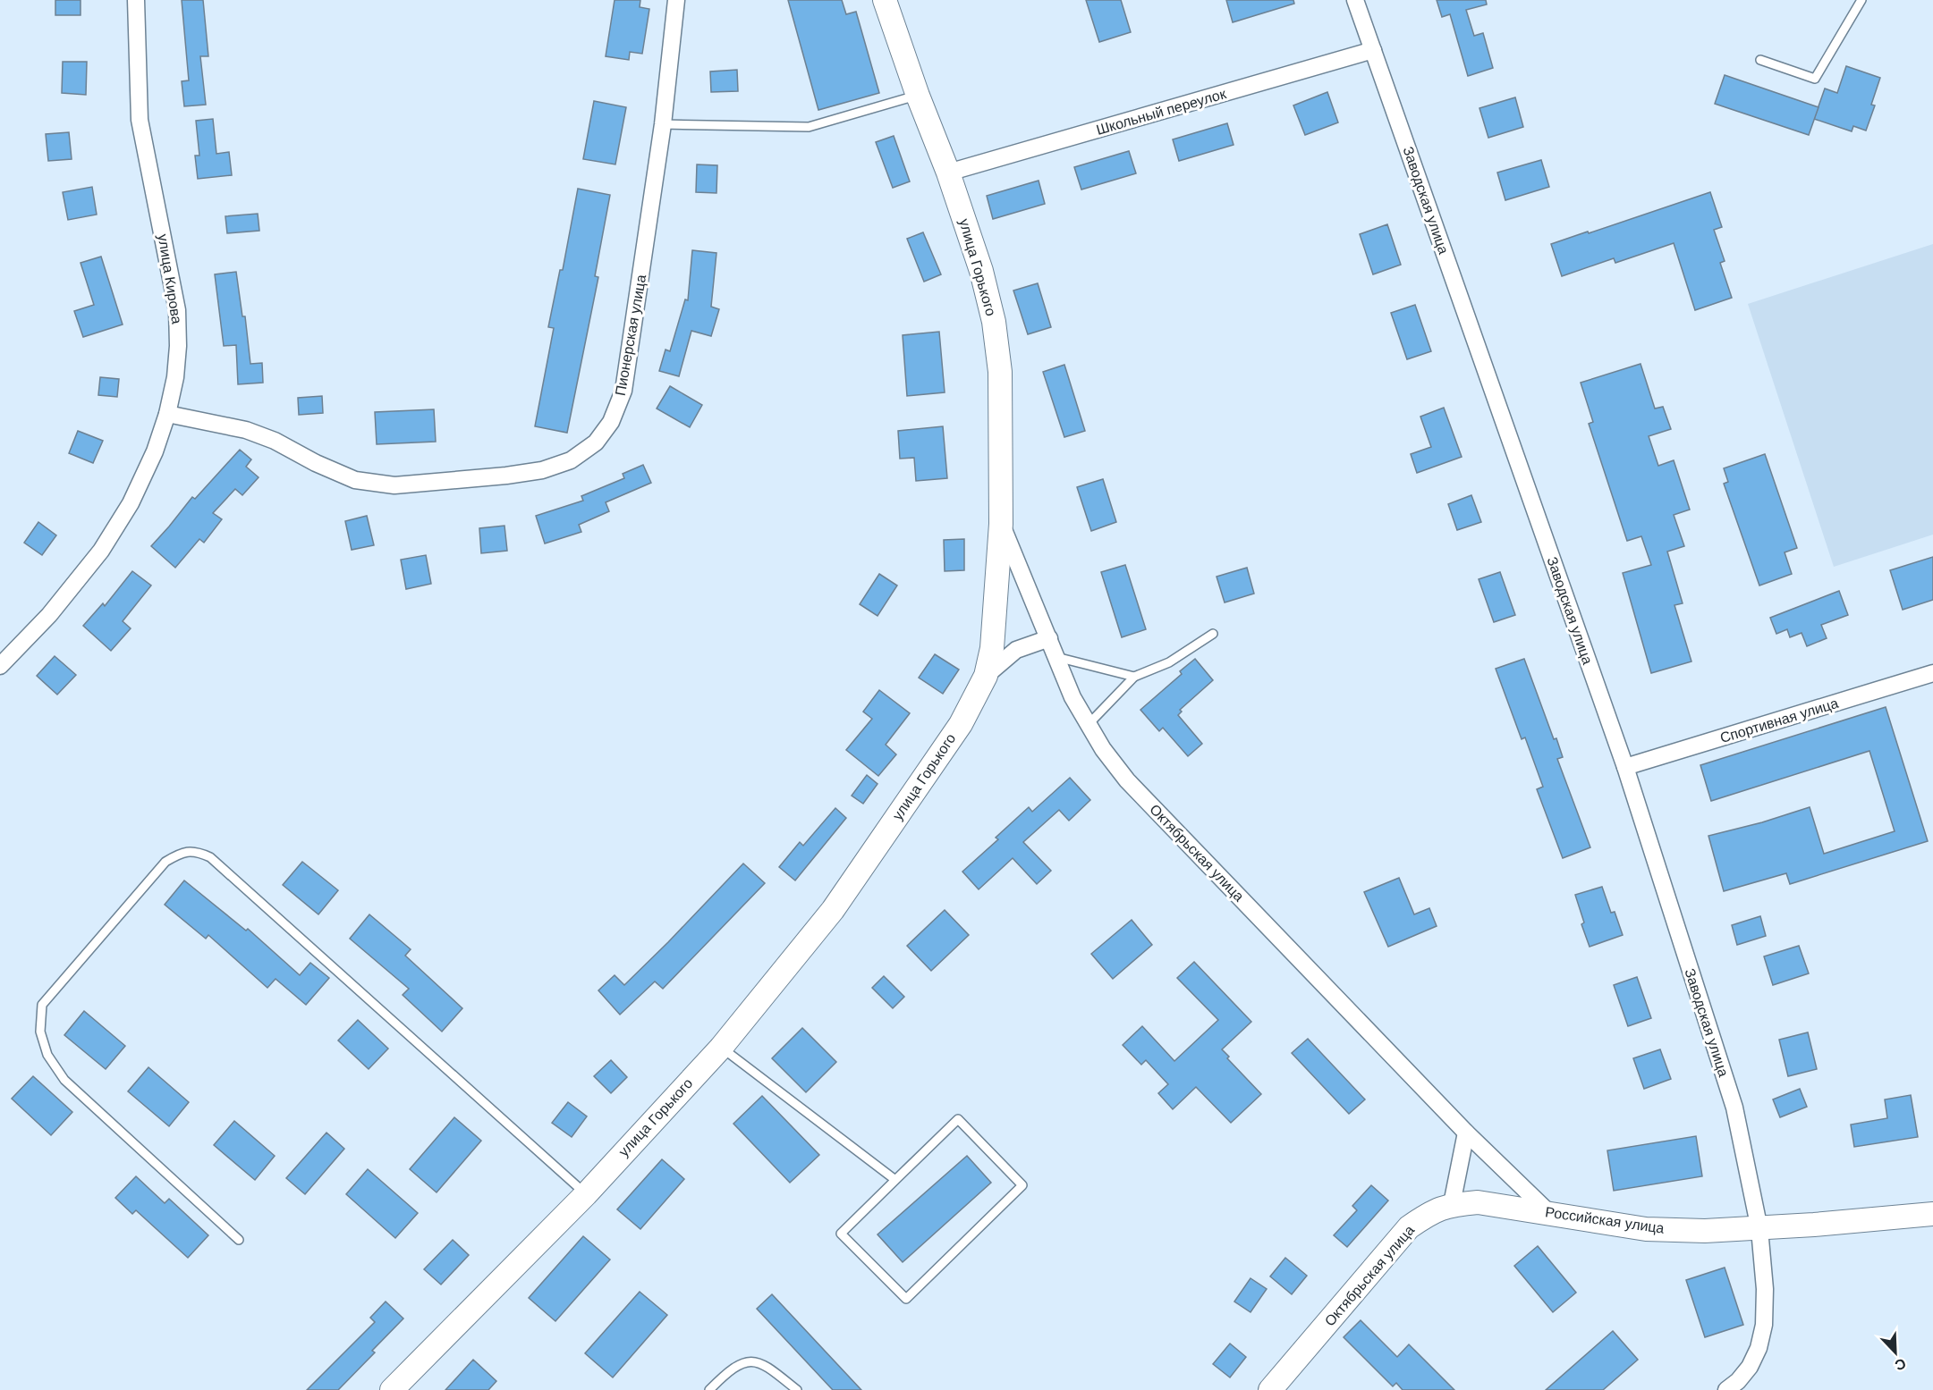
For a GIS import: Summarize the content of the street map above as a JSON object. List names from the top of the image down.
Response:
{
  "streets": {
    "main road": ["улица Горького", "Октябрьская улица", "Российская улица"],
    "street": [
      "Школьный переулок",
      "Заводская улица",
      "улица Кирова",
      "Пионерская улица",
      "Спортивная улица"
    ]
  },
  "crossings": [
    ["Школьный переулок", "Заводская улица"],
    ["Школьный переулок", "улица Горького"],
    ["Заводская улица", "Спортивная улица"],
    ["Заводская улица", "Российская улица"],
    ["улица Горького", "Октябрьская улица"],
    ["улица Кирова", "Пионерская улица"],
    ["Октябрьская улица", "Российская улица"]
  ],
  "north": "bottom right"
}
